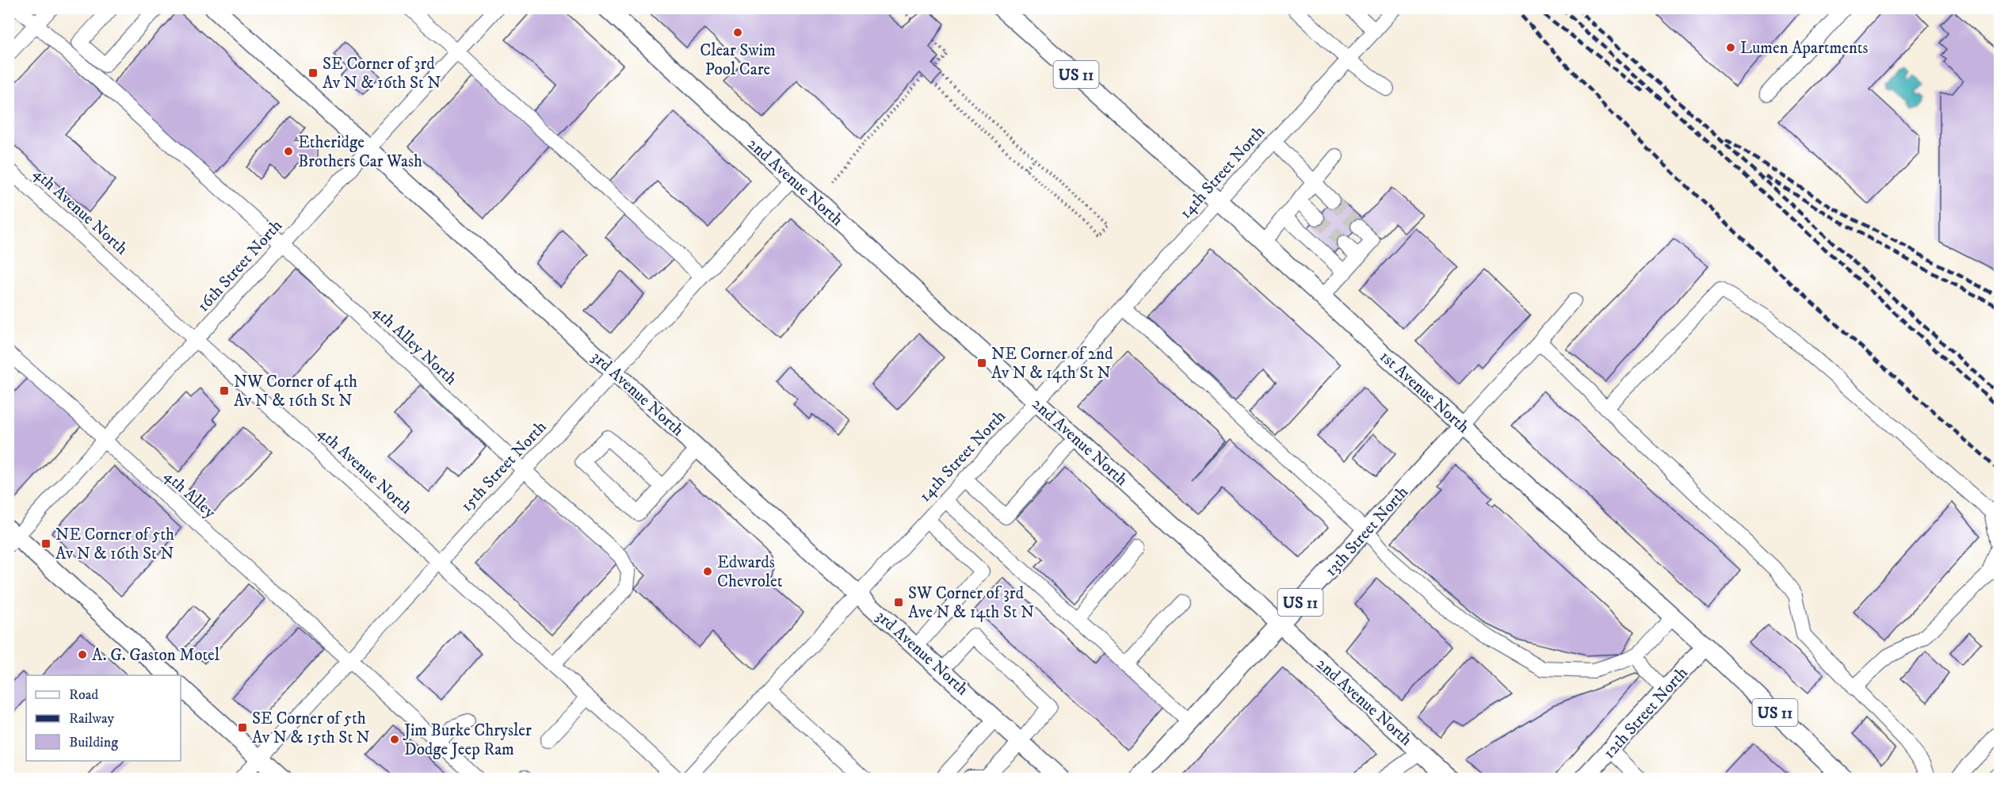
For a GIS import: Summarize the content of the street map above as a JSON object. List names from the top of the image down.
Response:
{
  "streets": {
    "main road": [
      "US 11",
      "2nd Avenue North",
      "1st Avenue North",
      "3rd Avenue North",
      "13th Street North",
      "12th Street North"
    ],
    "street": [
      "14th Street North",
      "4th Avenue North",
      "16th Street North",
      "4th Alley North",
      "15th Street North",
      "4th Alley"
    ]
  },
  "crossings": [
    ["14th Street North", "2nd Avenue North"],
    ["14th Street North", "1st Avenue North"],
    ["14th Street North", "3rd Avenue North"],
    ["2nd Avenue North", "15th Street North"],
    ["2nd Avenue North", "13th Street North"],
    ["4th Avenue North", "16th Street North"],
    ["4th Avenue North", "4th Alley North"],
    ["4th Avenue North", "15th Street North"],
    ["16th Street North", "4th Alley North"],
    ["16th Street North", "3rd Avenue North"],
    ["16th Street North", "4th Alley"],
    ["4th Alley North", "15th Street North"],
    ["1st Avenue North", "13th Street North"],
    ["1st Avenue North", "12th Street North"],
    ["3rd Avenue North", "15th Street North"],
    ["15th Street North", "4th Alley"]
  ],
  "places": {
    "other": [
      "Clear Swim Pool Care",
      "Lumen Apartments",
      "Etheridge Brothers Car Wash",
      "Edwards Chevrolet",
      "A. G. Gaston Motel",
      "Jim Burke Chrysler Dodge Jeep Ram"
    ],
    "transit": [
      "SE Corner of 3rd Av N & 16th St N",
      "NE Corner of 2nd Av N & 14th St N",
      "NW Corner of 4th Av N & 16th St N",
      "NE Corner of 5th Av N & 16th St N",
      "SW Corner of 3rd Ave N & 14th St N",
      "SE Corner of 5th Av N & 15th St N"
    ]
  },
  "legend": ["Road", "Railway", "Building"]
}
